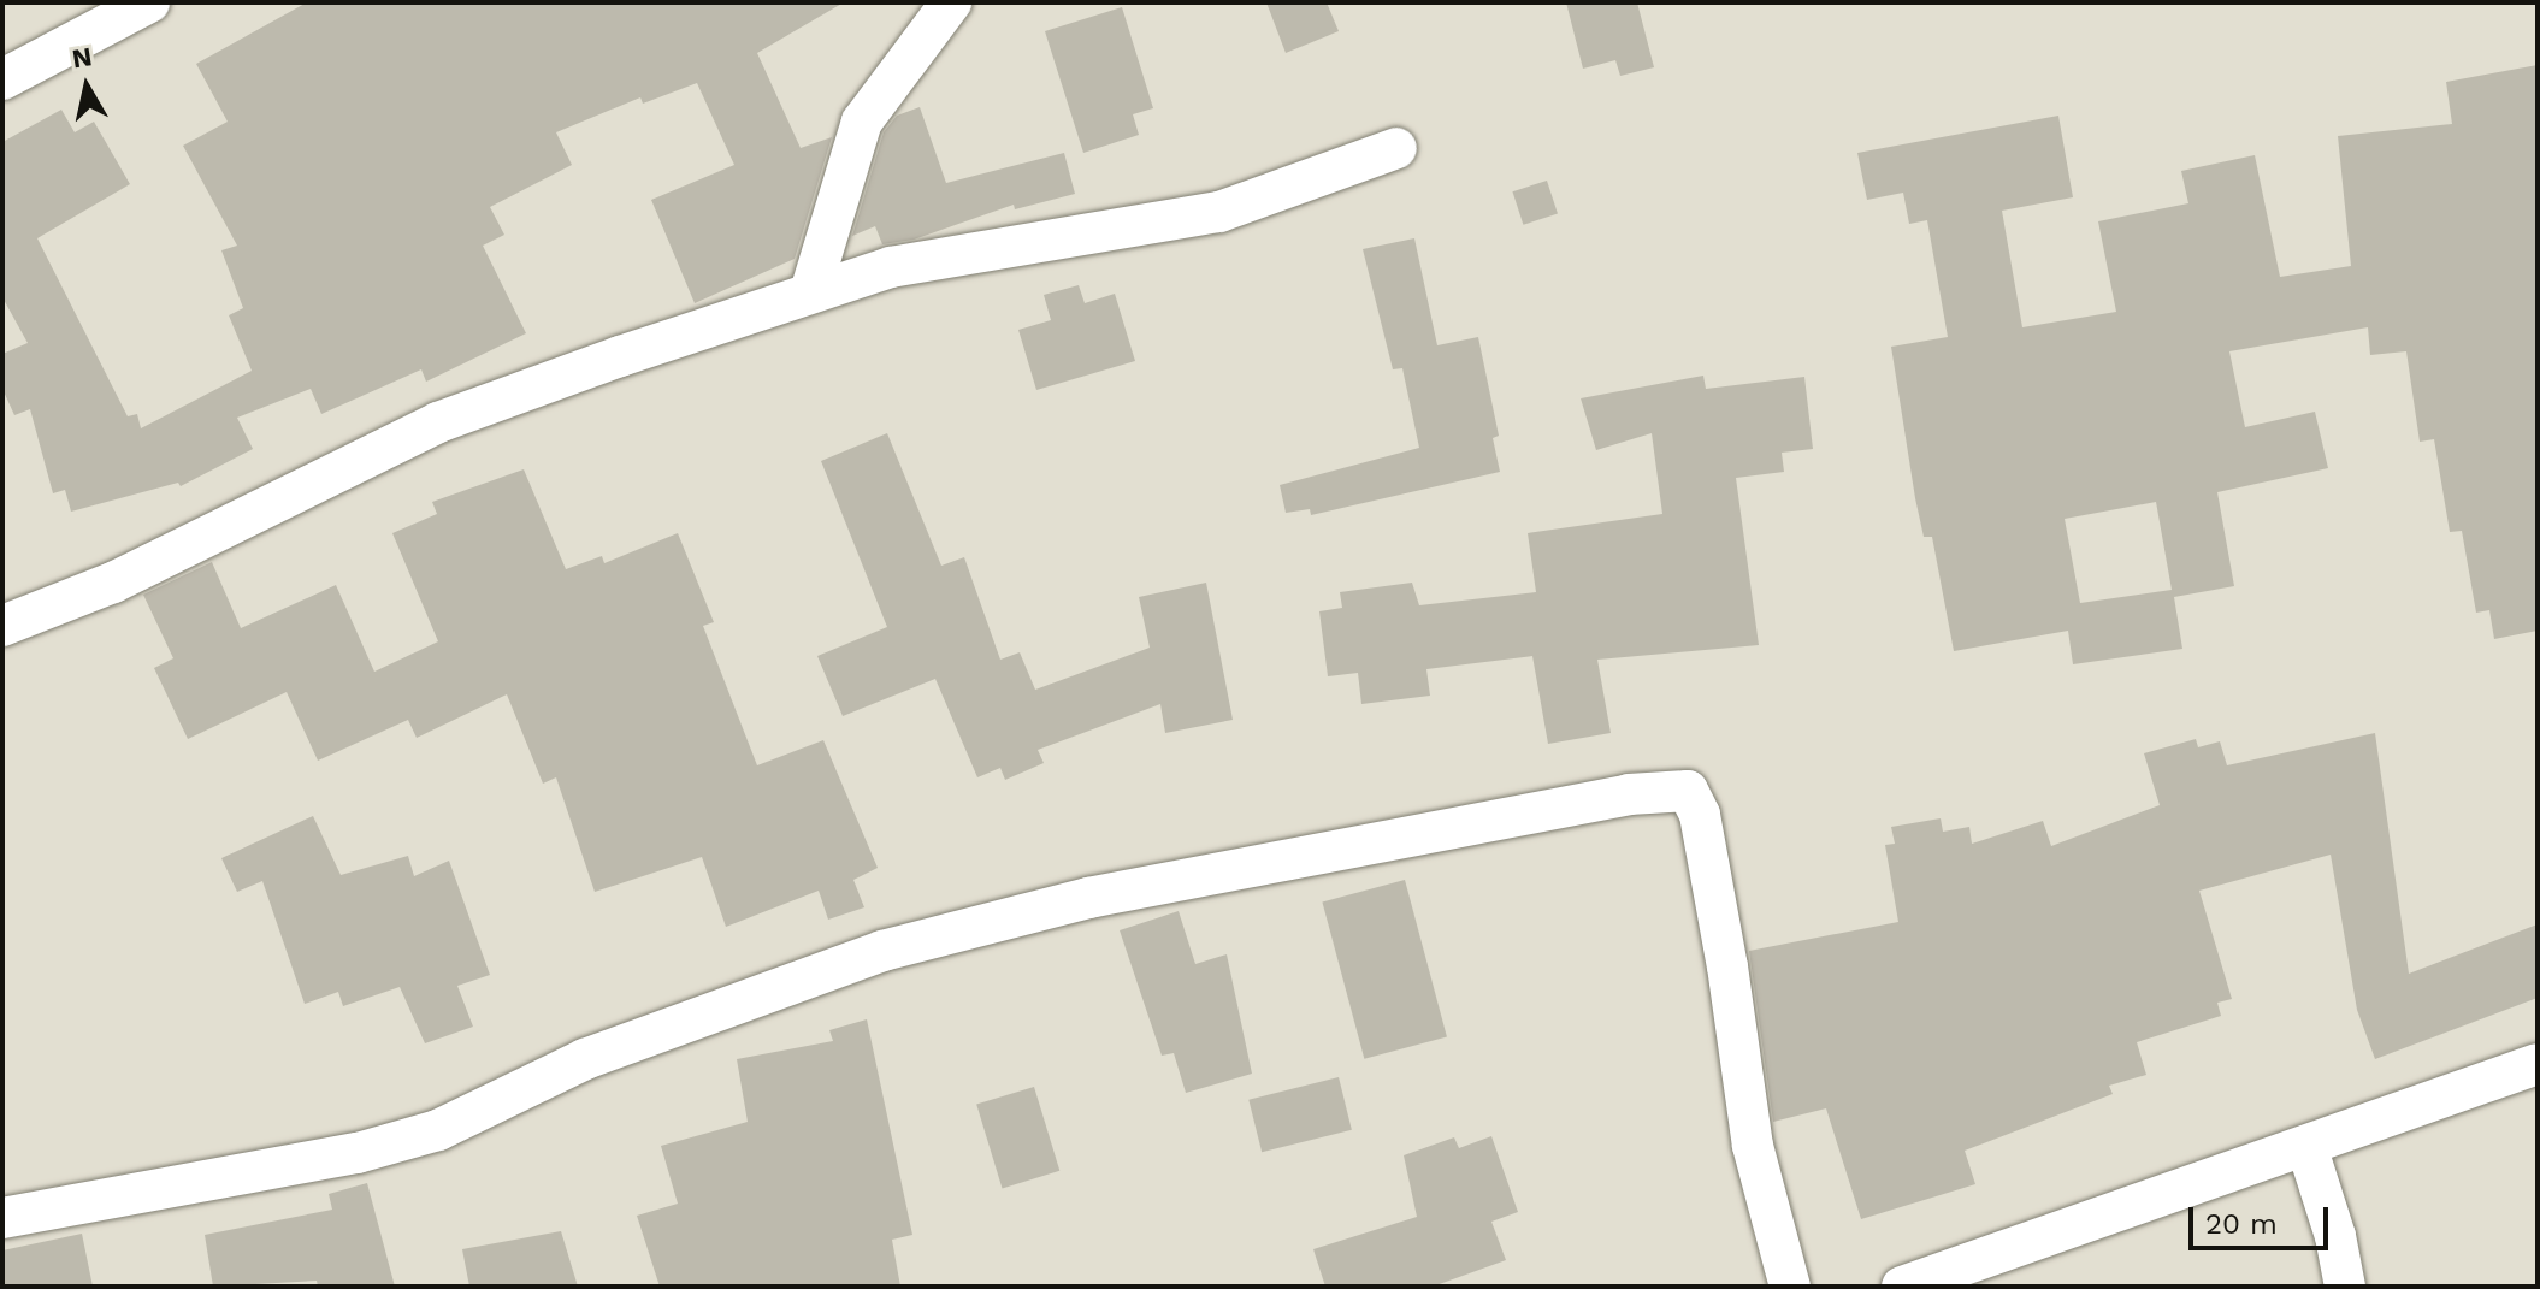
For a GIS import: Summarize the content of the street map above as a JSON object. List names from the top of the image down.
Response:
{
  "scale_bar": "20 m",
  "north": "top"
}
